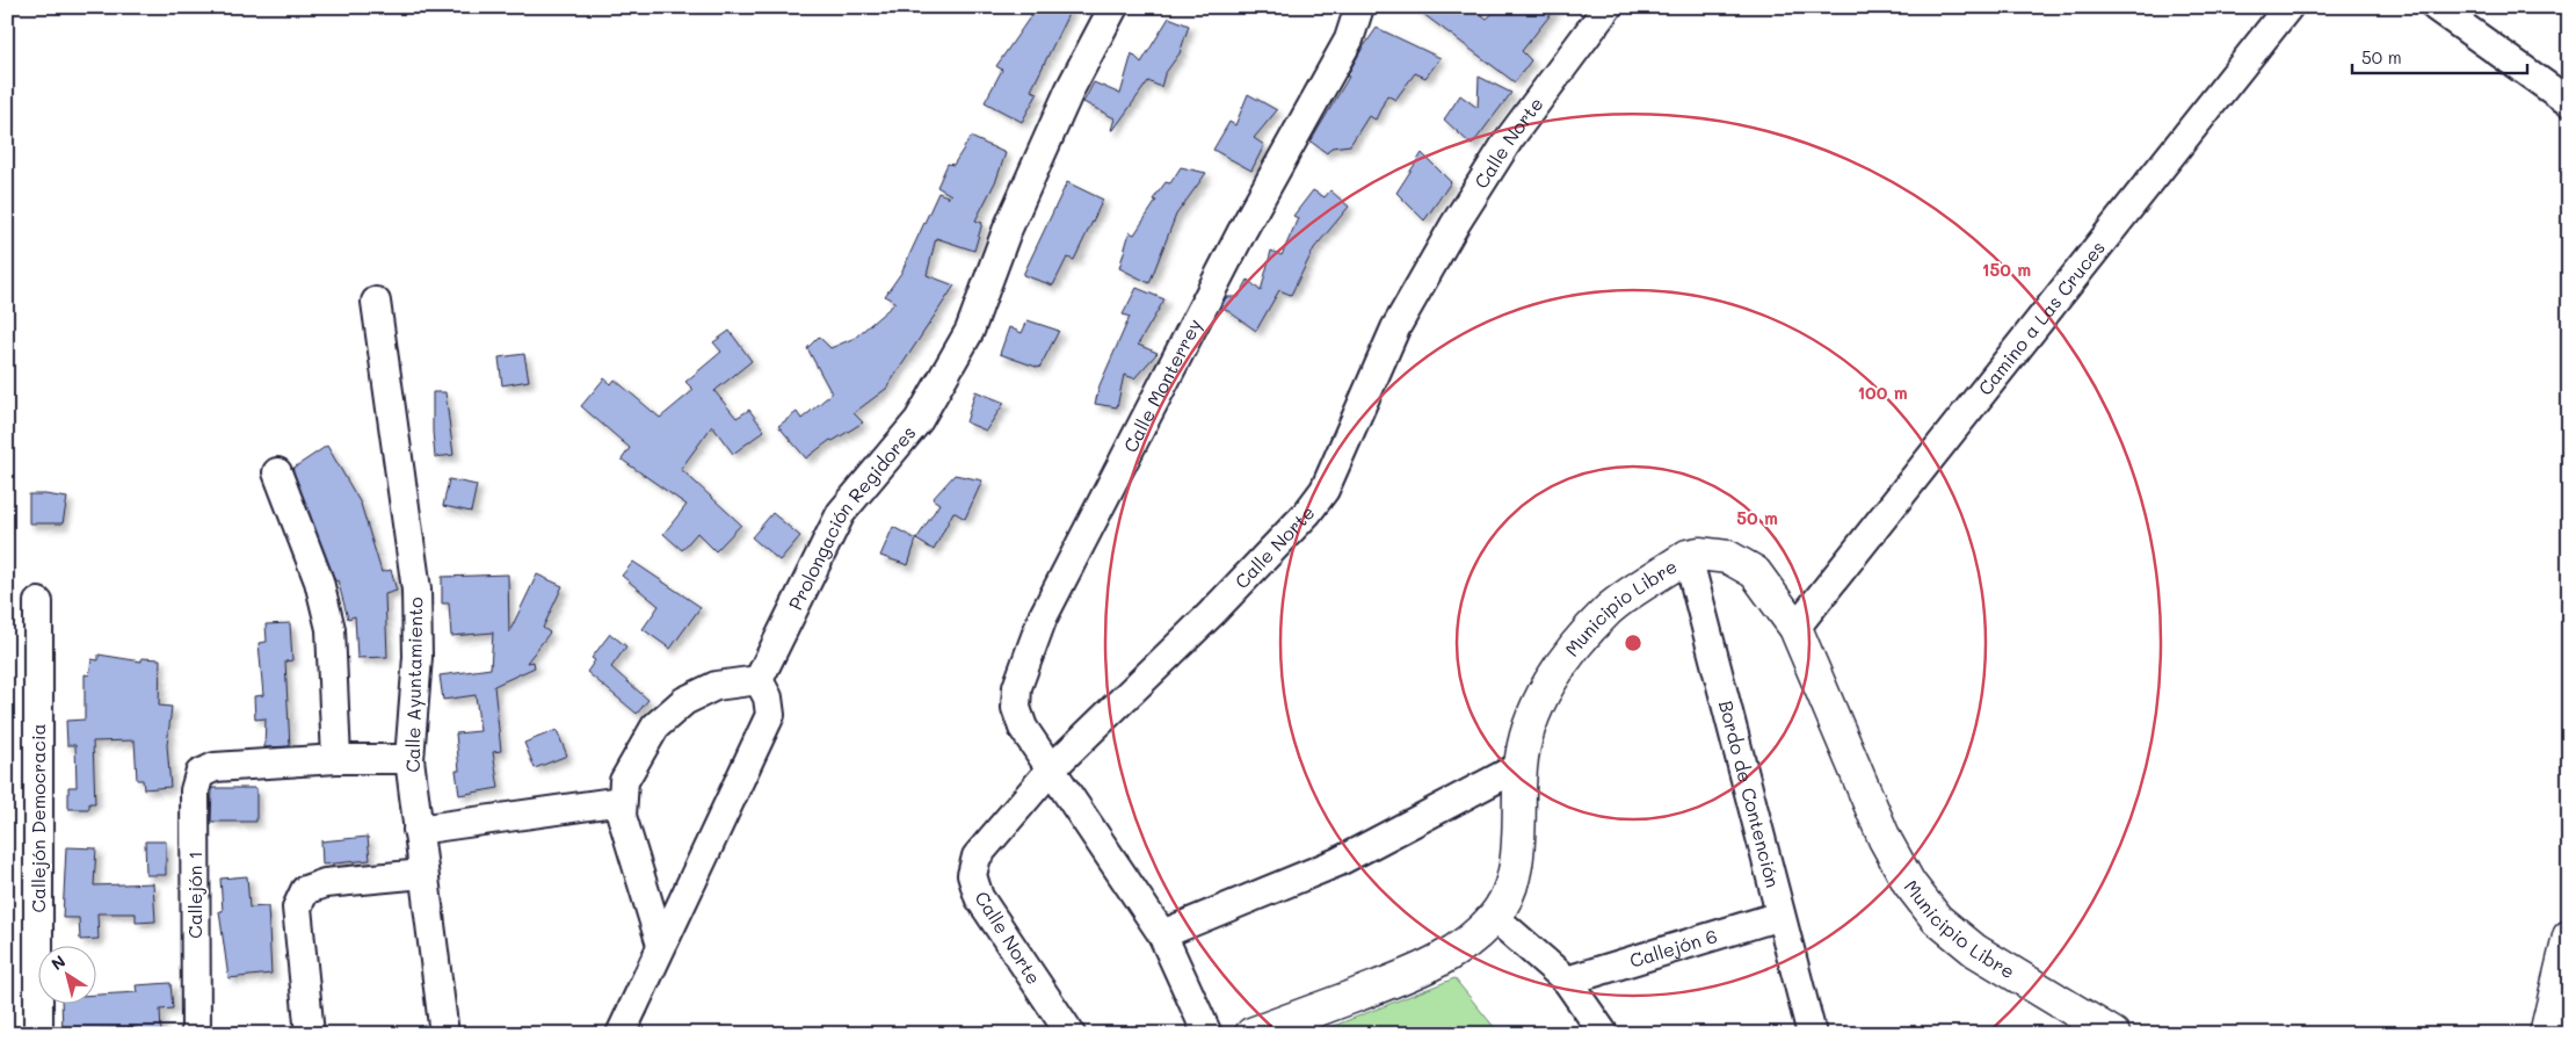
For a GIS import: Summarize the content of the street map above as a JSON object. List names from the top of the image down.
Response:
{
  "streets": {
    "street": [
      "Calle Norte",
      "Camino a Las Cruces",
      "Calle Monterrey",
      "Prolongación Regidores",
      "Municipio Libre",
      "Calle Ayuntamiento",
      "Bordo de Contención",
      "Callejón Democracia",
      "Callejón 1",
      "Callejón 6"
    ]
  },
  "crossings": [
    ["Calle Norte", "Calle Monterrey"],
    ["Camino a Las Cruces", "Municipio Libre"],
    ["Municipio Libre", "Bordo de Contención"],
    ["Bordo de Contención", "Callejón 6"]
  ],
  "scale_bar": "50 m",
  "north": "top left",
  "rings": ["150 m", "100 m", "50 m"]
}
